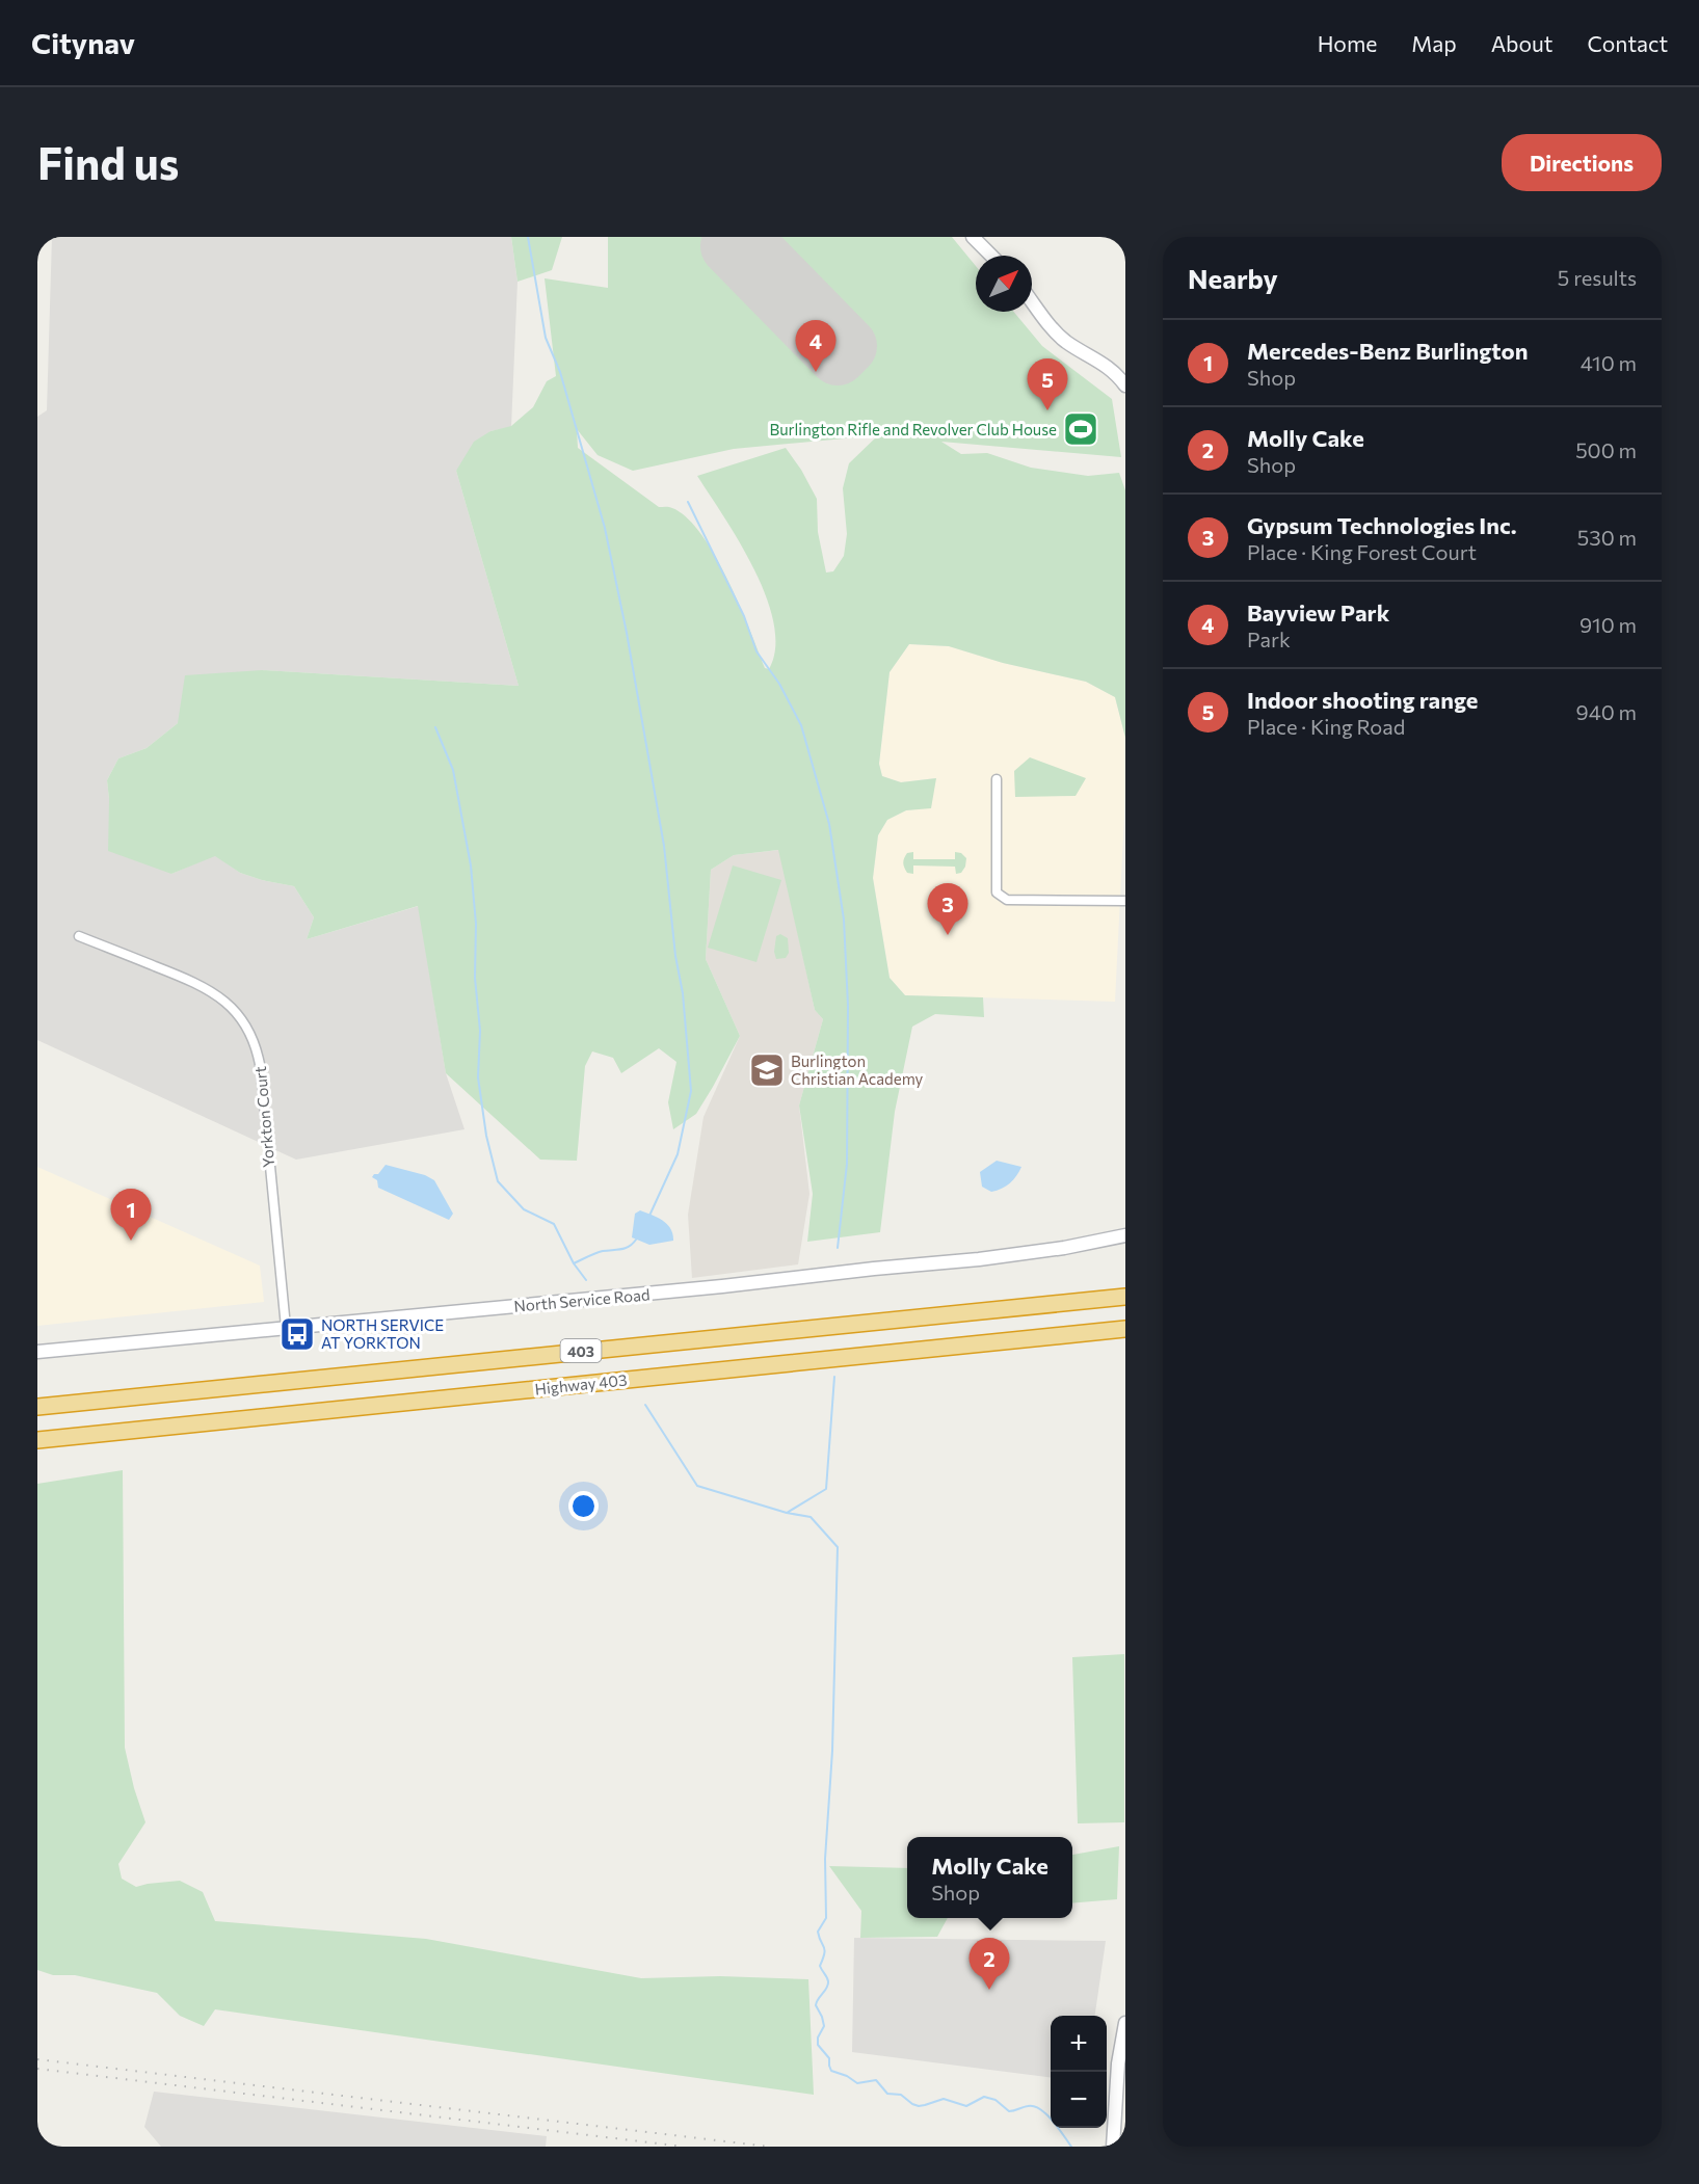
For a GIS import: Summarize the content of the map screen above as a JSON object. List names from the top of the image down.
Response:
{
  "streets": {
    "highway": ["403", "Highway 403"],
    "street": ["Yorkton Court", "North Service Road"]
  },
  "crossings": [
    ["Yorkton Court", "North Service Road"]
  ],
  "places": {
    "sports": ["Burlington Rifle and Revolver Club House"],
    "school or university": ["Burlington Christian Academy"],
    "bus stop": ["NORTH SERVICE AT YORKTON"]
  },
  "north": "top right",
  "page": {
    "header": "Citynav",
    "nav": [
      "Home",
      "Map",
      "About",
      "Contact"
    ],
    "buttons": "Directions",
    "title": "Find us",
    "heading": ["Nearby", "5 results"],
    "list": [
      {
        "mark": "1",
        "name": "Mercedes-Benz Burlington",
        "note": "Shop",
        "value": "410 m"
      },
      {
        "mark": "2",
        "name": "Molly Cake",
        "note": "Shop",
        "value": "500 m"
      },
      {
        "mark": "3",
        "name": "Gypsum Technologies Inc.",
        "note": "Place · King Forest Court",
        "value": "530 m"
      },
      {
        "mark": "4",
        "name": "Bayview Park",
        "note": "Park",
        "value": "910 m"
      },
      {
        "mark": "5",
        "name": "Indoor shooting range",
        "note": "Place · King Road",
        "value": "940 m"
      }
    ],
    "pins": [
      "4",
      "5",
      "3",
      "1",
      "2"
    ],
    "popup": ["Molly Cake", "Shop"],
    "map_buttons": ["+", "−"]
  }
}
